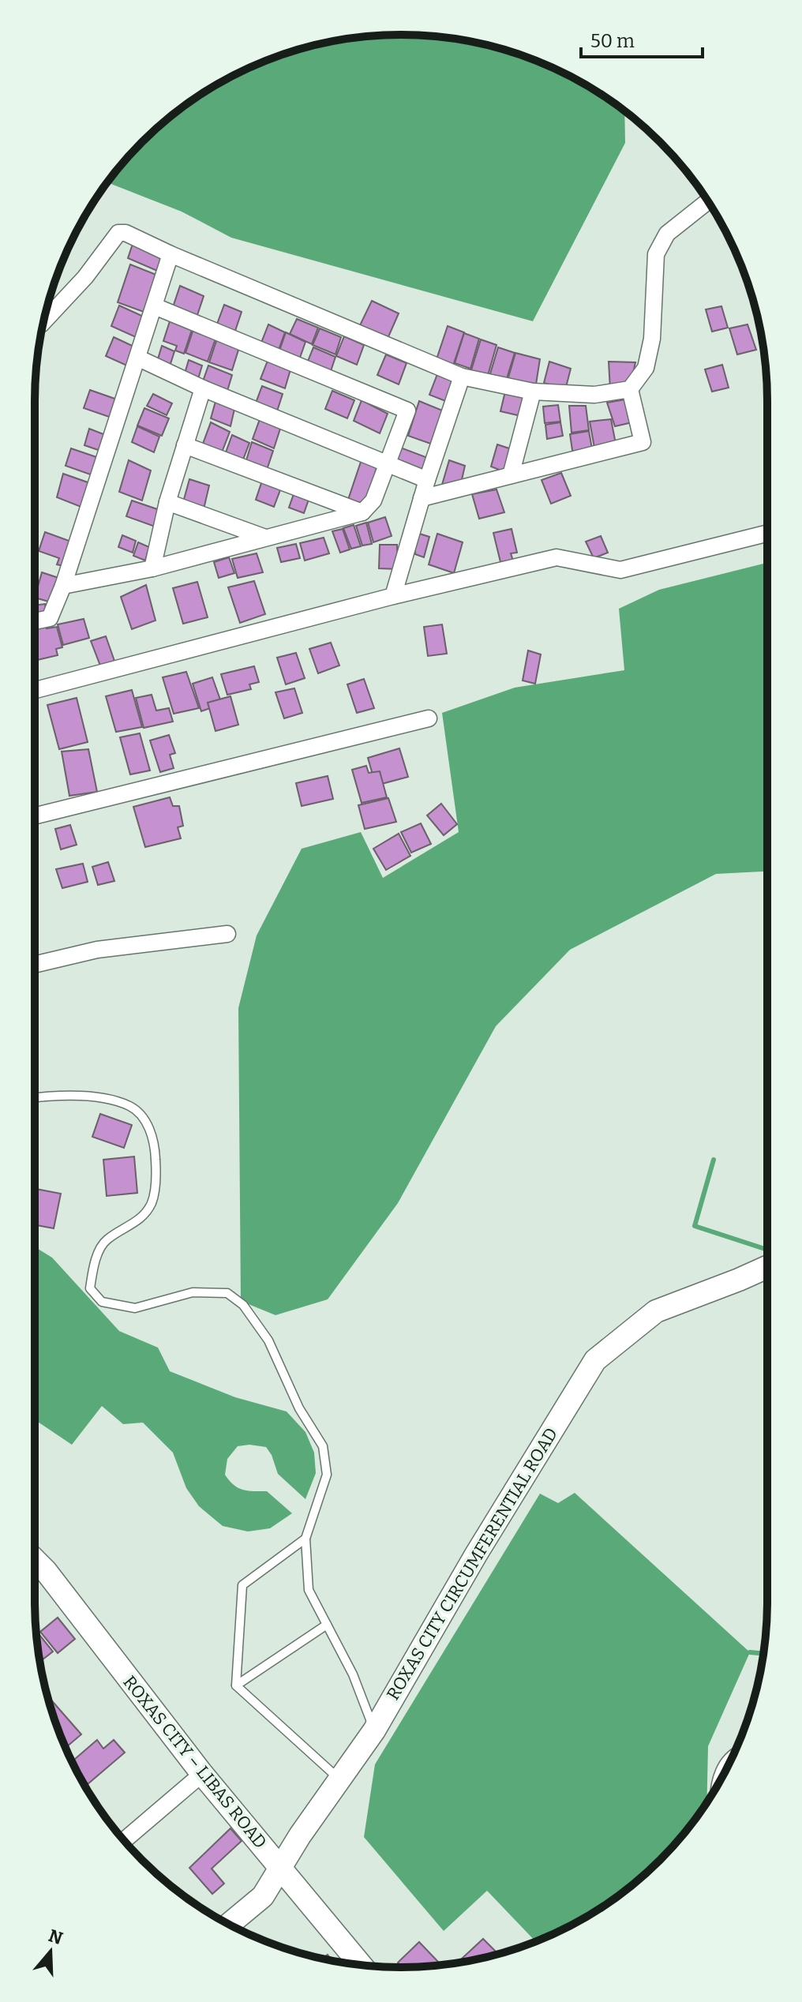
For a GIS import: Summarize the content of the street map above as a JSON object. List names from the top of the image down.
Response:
{
  "streets": {
    "main road": ["ROXAS CITY CIRCUMFERENTIAL ROAD", "ROXAS CITY – LIBAS ROAD"]
  },
  "crossings": [
    ["ROXAS CITY CIRCUMFERENTIAL ROAD", "ROXAS CITY – LIBAS ROAD"]
  ],
  "scale_bar": "50 m",
  "north": "top"
}
